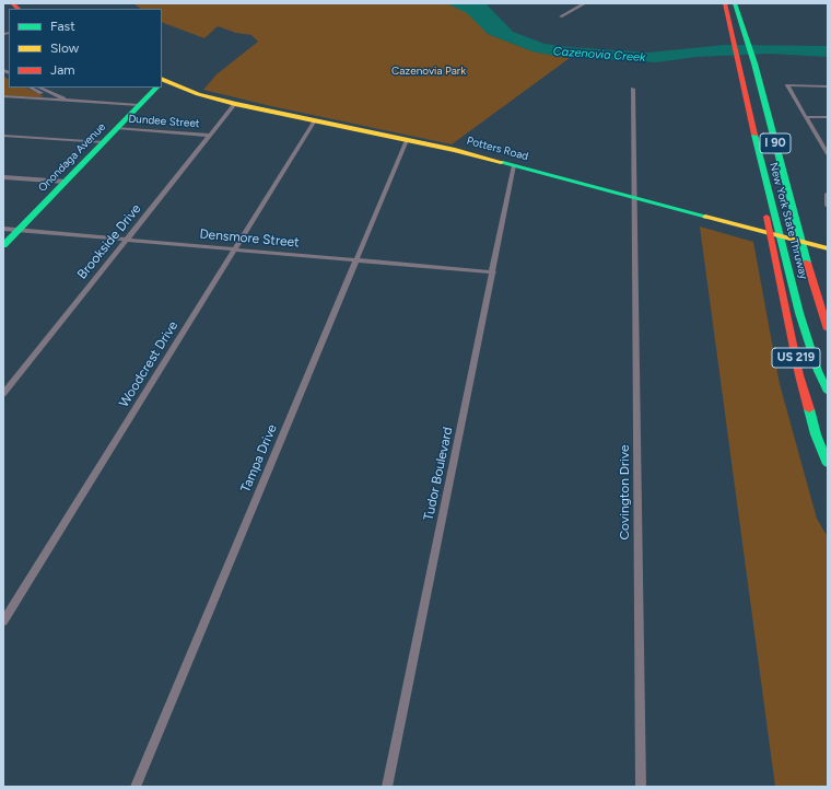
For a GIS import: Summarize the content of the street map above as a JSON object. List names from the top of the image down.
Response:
{
  "streets": {
    "main road": [
      "I 90",
      "Potters Road",
      "Onondaga Avenue",
      "New York State Thruway",
      "US 219"
    ],
    "street": [
      "Dundee Street",
      "Densmore Street",
      "Brookside Drive",
      "Woodcrest Drive",
      "Tampa Drive",
      "Tudor Boulevard",
      "Covington Drive"
    ]
  },
  "crossings": [
    ["Dundee Street", "Onondaga Avenue"],
    ["Dundee Street", "Brookside Drive"],
    ["Potters Road", "Brookside Drive"],
    ["Potters Road", "Woodcrest Drive"],
    ["Potters Road", "Tampa Drive"],
    ["Potters Road", "Tudor Boulevard"],
    ["Potters Road", "Covington Drive"],
    ["Onondaga Avenue", "Densmore Street"],
    ["New York State Thruway", "US 219"],
    ["Densmore Street", "Brookside Drive"],
    ["Densmore Street", "Woodcrest Drive"],
    ["Densmore Street", "Tampa Drive"],
    ["Densmore Street", "Tudor Boulevard"]
  ],
  "water": ["Cazenovia Creek"],
  "parks": ["Cazenovia Park"],
  "legend": ["Fast", "Slow", "Jam"]
}
